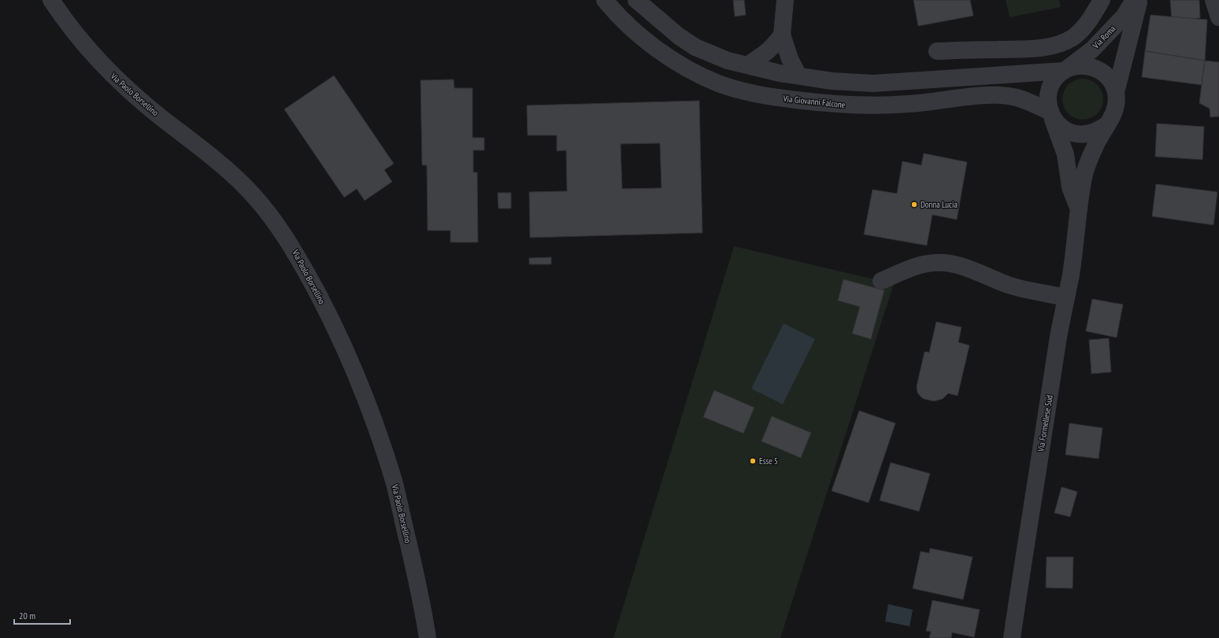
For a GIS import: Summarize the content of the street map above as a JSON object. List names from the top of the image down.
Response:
{
  "streets": {
    "street": [
      "Via Roma",
      "Via Paolo Borsellino",
      "Via Giovanni Falcone",
      "Via Formellese Sud"
    ]
  },
  "crossings": [
    ["Via Roma", "Via Giovanni Falcone"],
    ["Via Roma", "Via Formellese Sud"],
    ["Via Giovanni Falcone", "Via Formellese Sud"]
  ],
  "places": ["Donna Lucia", "Esse 5"],
  "scale_bar": "20 m"
}
